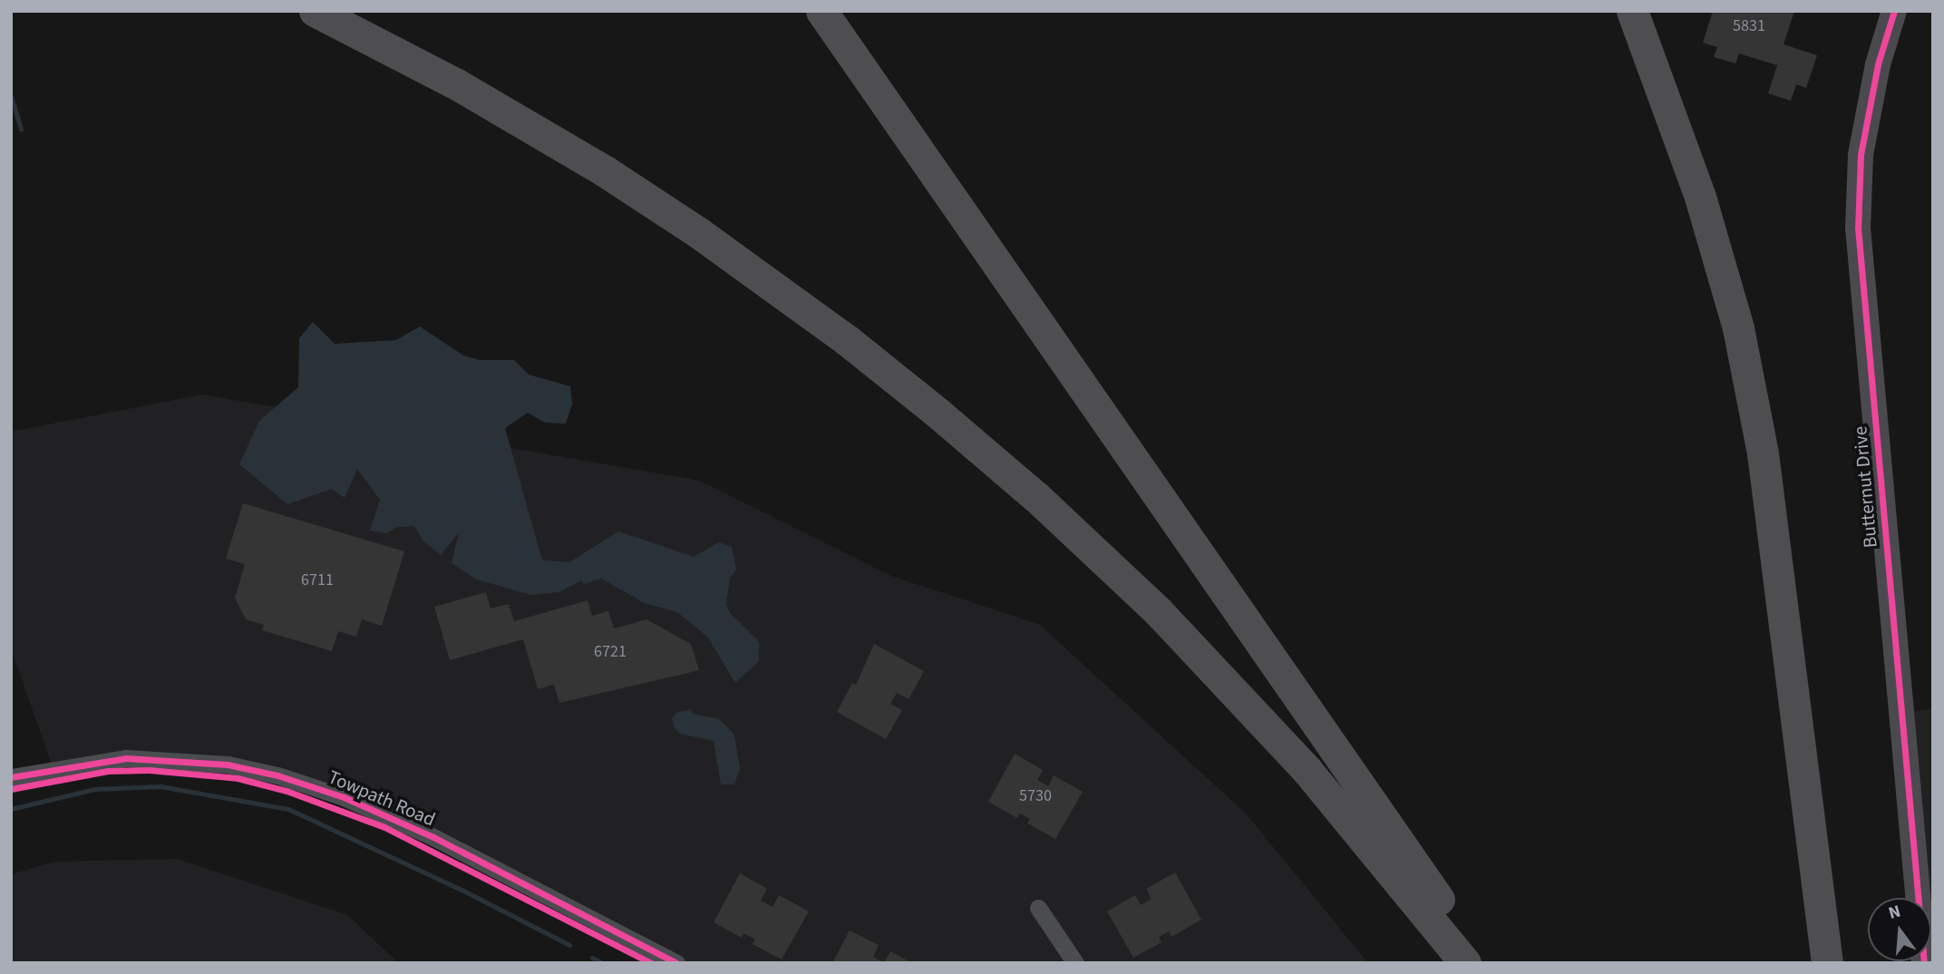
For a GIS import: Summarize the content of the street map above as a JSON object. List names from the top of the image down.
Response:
{
  "streets": {
    "street": ["Butternut Drive", "Towpath Road"]
  },
  "house_numbers": [
    "5831",
    "6711",
    "6721",
    "5730"
  ],
  "north": "top"
}
